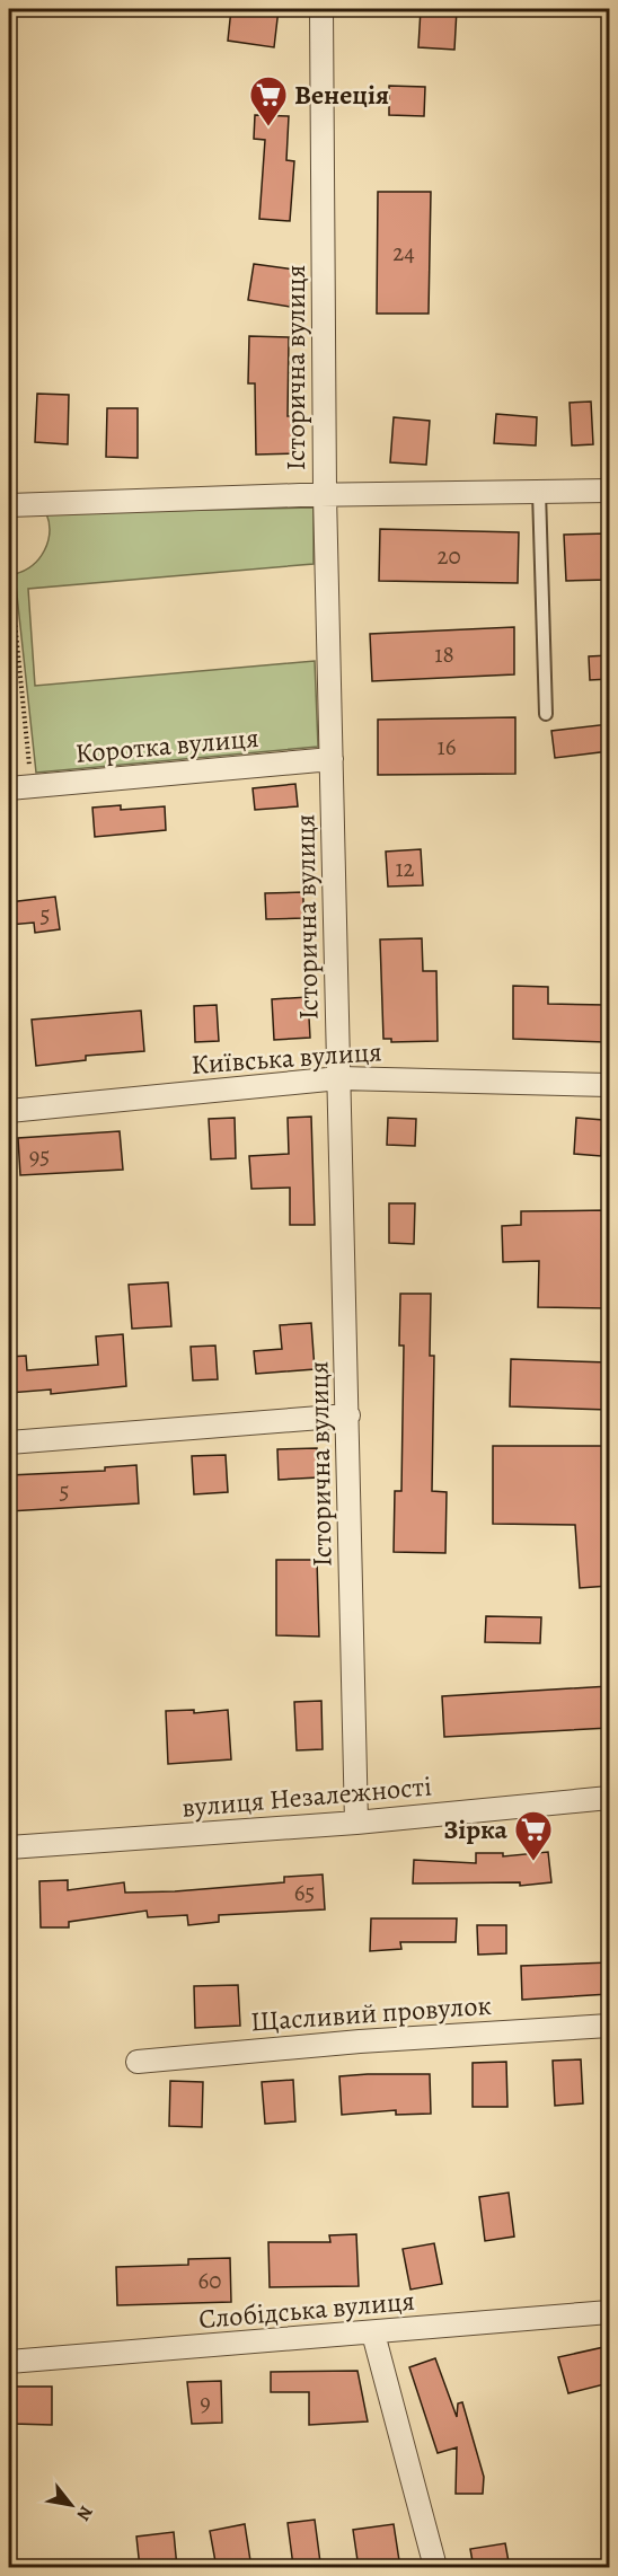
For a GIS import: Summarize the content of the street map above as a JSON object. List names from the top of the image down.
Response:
{
  "streets": {
    "street": [
      "Історична вулиця",
      "Коротка вулиця",
      "Київська вулиця",
      "вулиця Незалежності",
      "Щасливий провулок",
      "Слобідська вулиця"
    ]
  },
  "crossings": [
    ["Історична вулиця", "Коротка вулиця"],
    ["Історична вулиця", "Київська вулиця"],
    ["Історична вулиця", "вулиця Незалежності"]
  ],
  "places": {
    "supermarket": ["Венеція", "Зірка"]
  },
  "house_numbers": [
    "24",
    "20",
    "18",
    "16",
    "12",
    "5",
    "95",
    "5",
    "65",
    "60",
    "9"
  ],
  "north": "bottom right"
}
